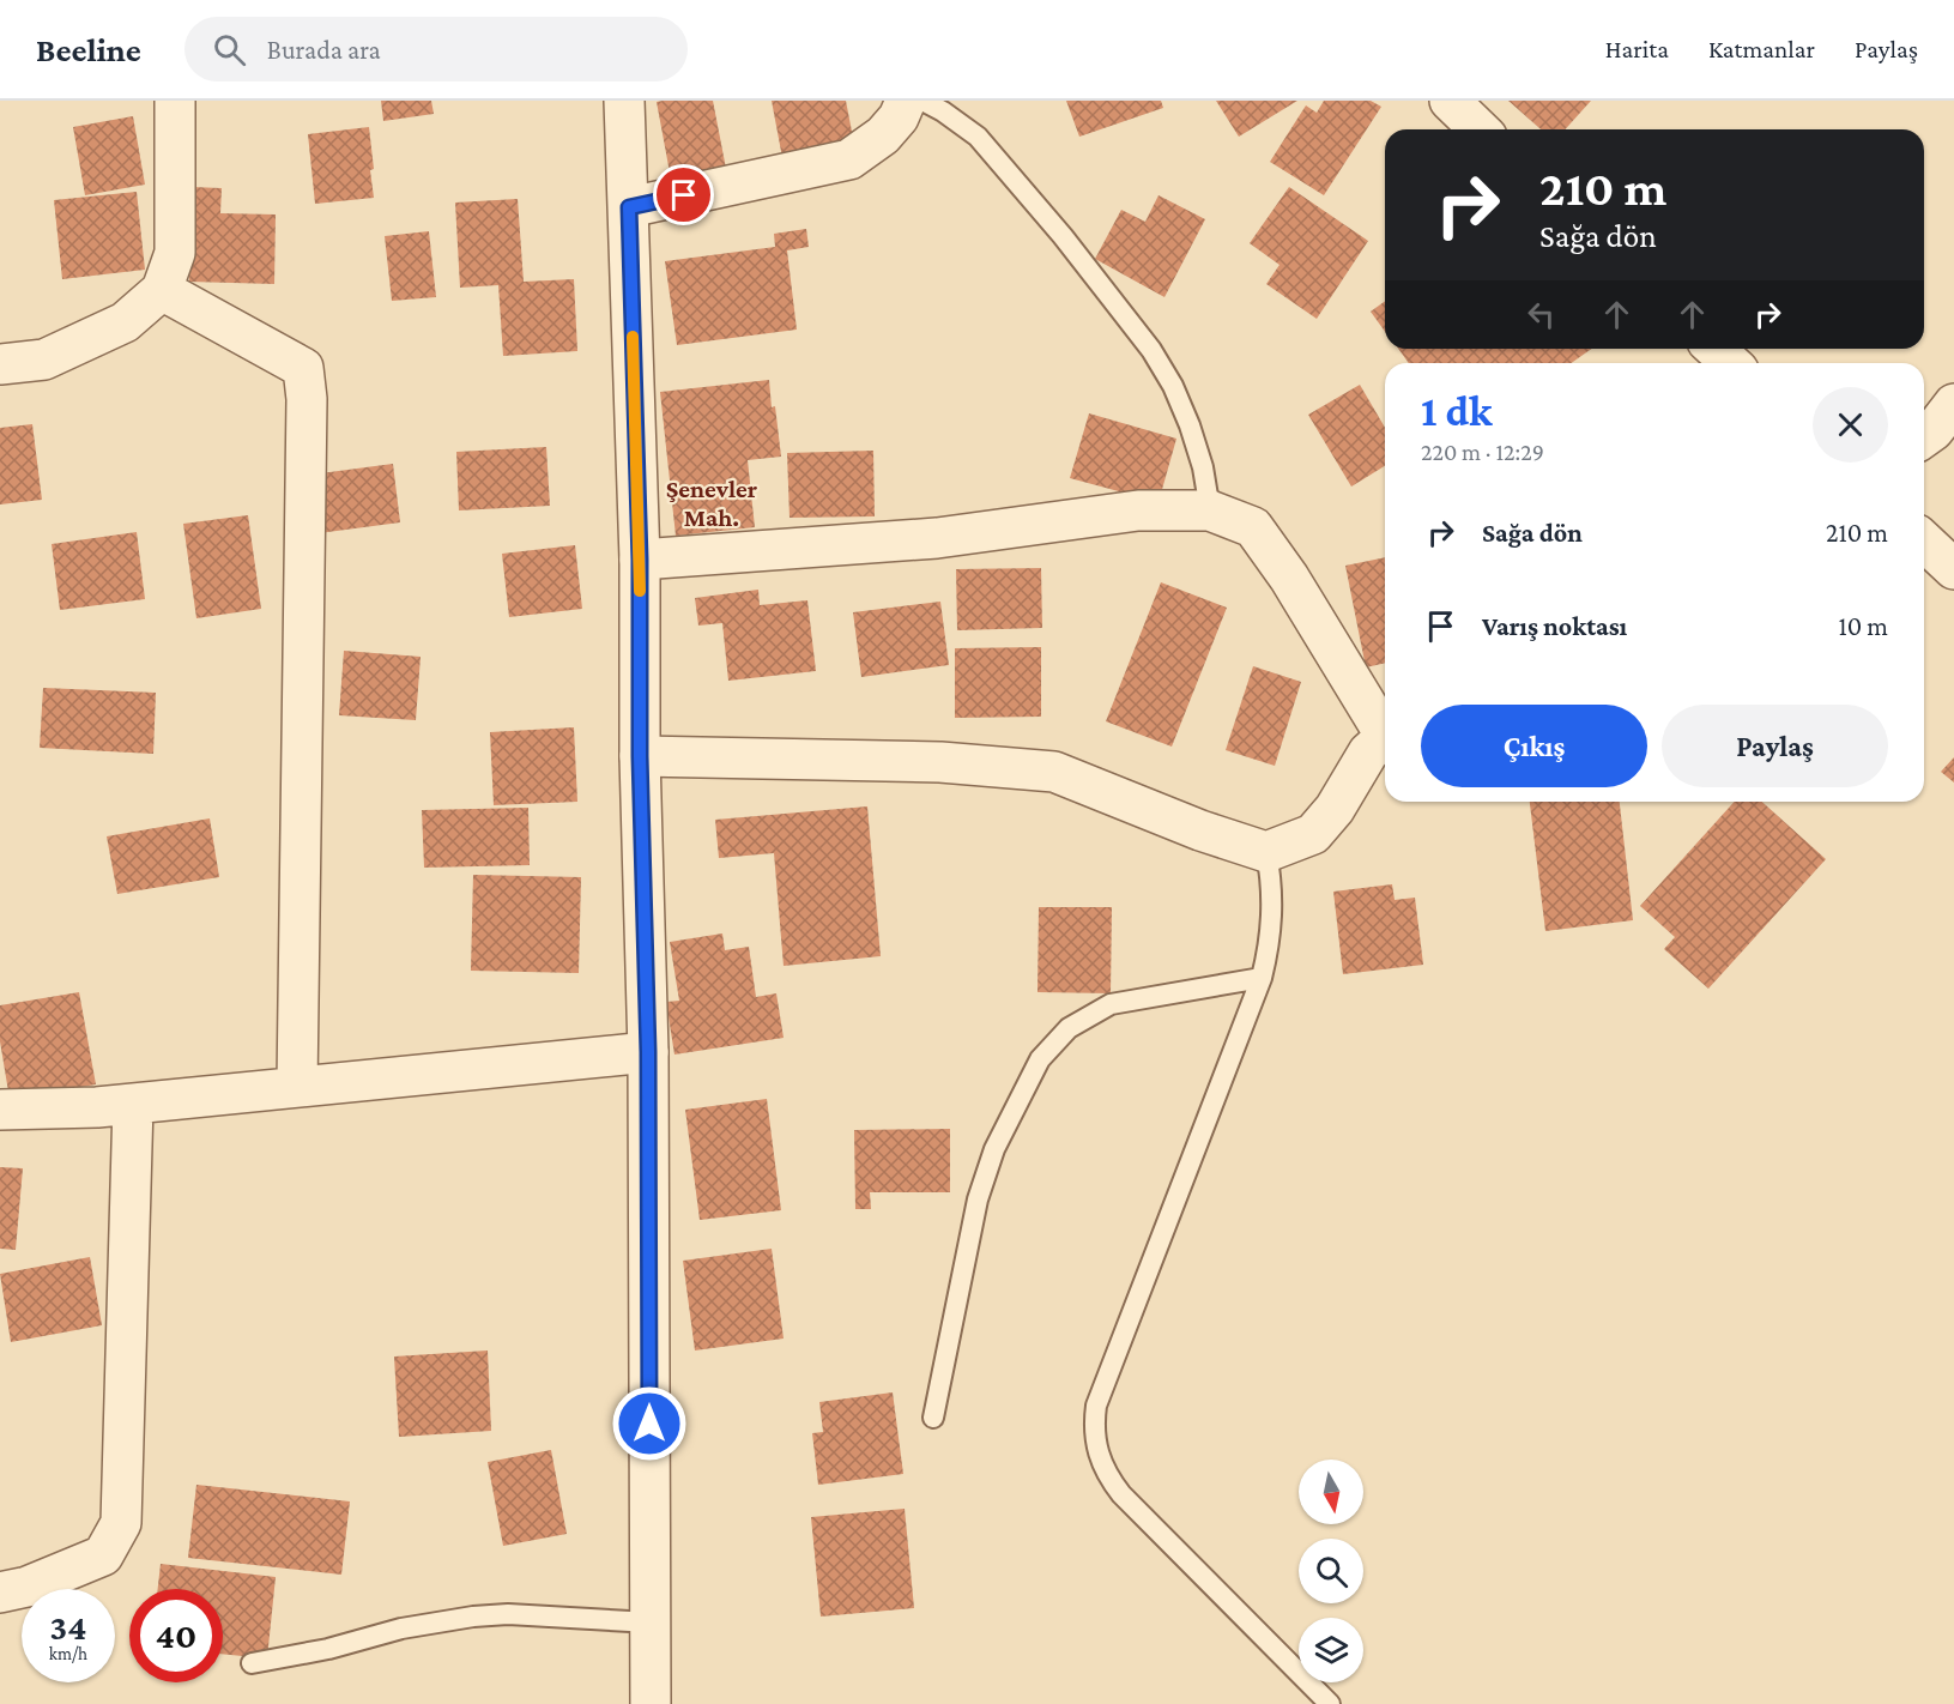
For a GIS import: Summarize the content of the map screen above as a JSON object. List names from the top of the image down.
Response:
{
  "districts": ["Şenevler Mah."],
  "north": "bottom",
  "page": {
    "header": "Beeline",
    "search": "Burada ara",
    "nav": ["Harita", "Katmanlar", "Paylaş"],
    "turn": ["210 m", "Sağa dön"],
    "heading": ["1 dk", "220 m · 12:29"],
    "list": [
      {
        "name": "Sağa dön",
        "value": "210 m"
      },
      {
        "name": "Varış noktası",
        "value": "10 m"
      }
    ],
    "buttons": ["Çıkış", "Paylaş"],
    "speed": "34 km/h",
    "limit": "40"
  }
}
